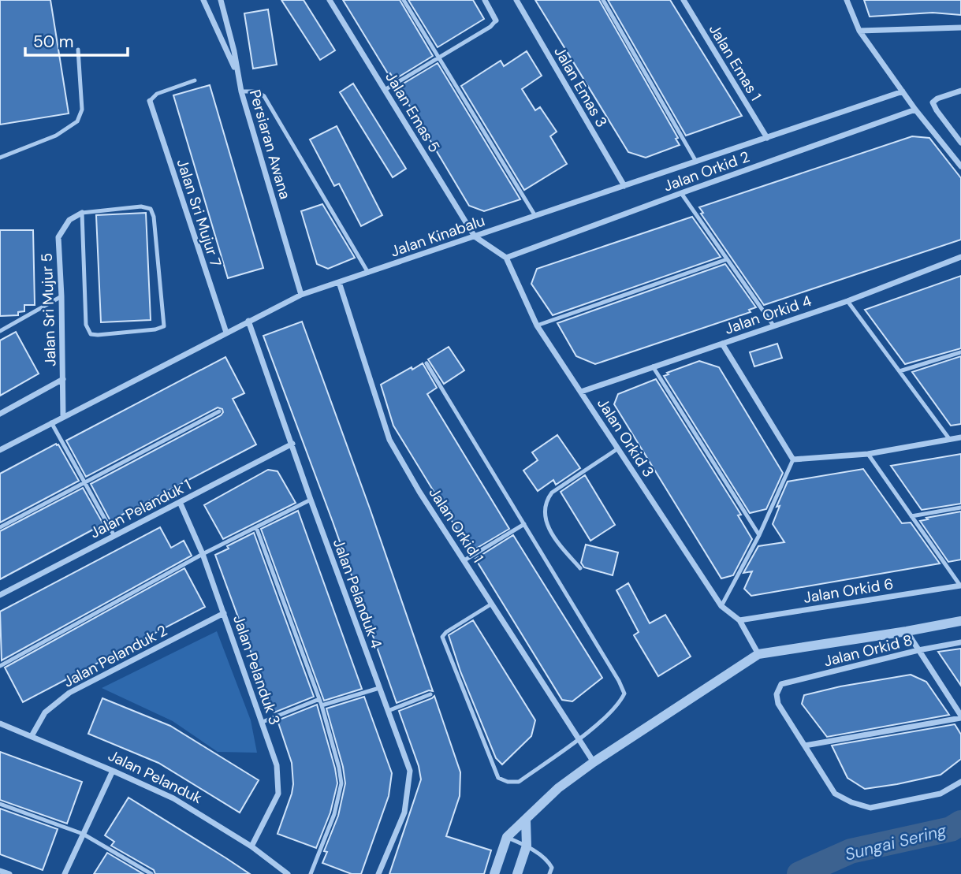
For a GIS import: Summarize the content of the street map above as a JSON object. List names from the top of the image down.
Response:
{
  "streets": {
    "street": [
      "Jalan Emas 1",
      "Jalan Emas 3",
      "Jalan Emas 5",
      "Persiaran Awana",
      "Jalan Orkid 2",
      "Jalan Sri Mujur 7",
      "Jalan Kinabalu",
      "Jalan Sri Mujur 5",
      "Jalan Orkid 4",
      "Jalan Orkid 3",
      "Jalan Pelanduk 1",
      "Jalan Orkid 1",
      "Jalan Orkid 6",
      "Jalan Pelanduk 4",
      "Jalan Orkid 8",
      "Jalan Pelanduk 2",
      "Jalan Pelanduk 3",
      "Jalan Pelanduk"
    ]
  },
  "crossings": [
    ["Jalan Emas 1", "Jalan Kinabalu"],
    ["Jalan Emas 3", "Jalan Kinabalu"],
    ["Jalan Emas 5", "Jalan Kinabalu"],
    ["Persiaran Awana", "Jalan Kinabalu"],
    ["Jalan Orkid 2", "Jalan Orkid 3"],
    ["Jalan Sri Mujur 7", "Jalan Kinabalu"],
    ["Jalan Kinabalu", "Jalan Sri Mujur 5"],
    ["Jalan Kinabalu", "Jalan Orkid 1"],
    ["Jalan Kinabalu", "Jalan Pelanduk 4"],
    ["Jalan Orkid 4", "Jalan Orkid 3"],
    ["Jalan Orkid 3", "Jalan Orkid 6"],
    ["Jalan Pelanduk 1", "Jalan Pelanduk 4"],
    ["Jalan Pelanduk 1", "Jalan Pelanduk 3"],
    ["Jalan Pelanduk 2", "Jalan Pelanduk 3"],
    ["Jalan Pelanduk 2", "Jalan Pelanduk"],
    ["Jalan Pelanduk 3", "Jalan Pelanduk"]
  ],
  "water": ["Sungai Sering"],
  "scale_bar": "50 m"
}
